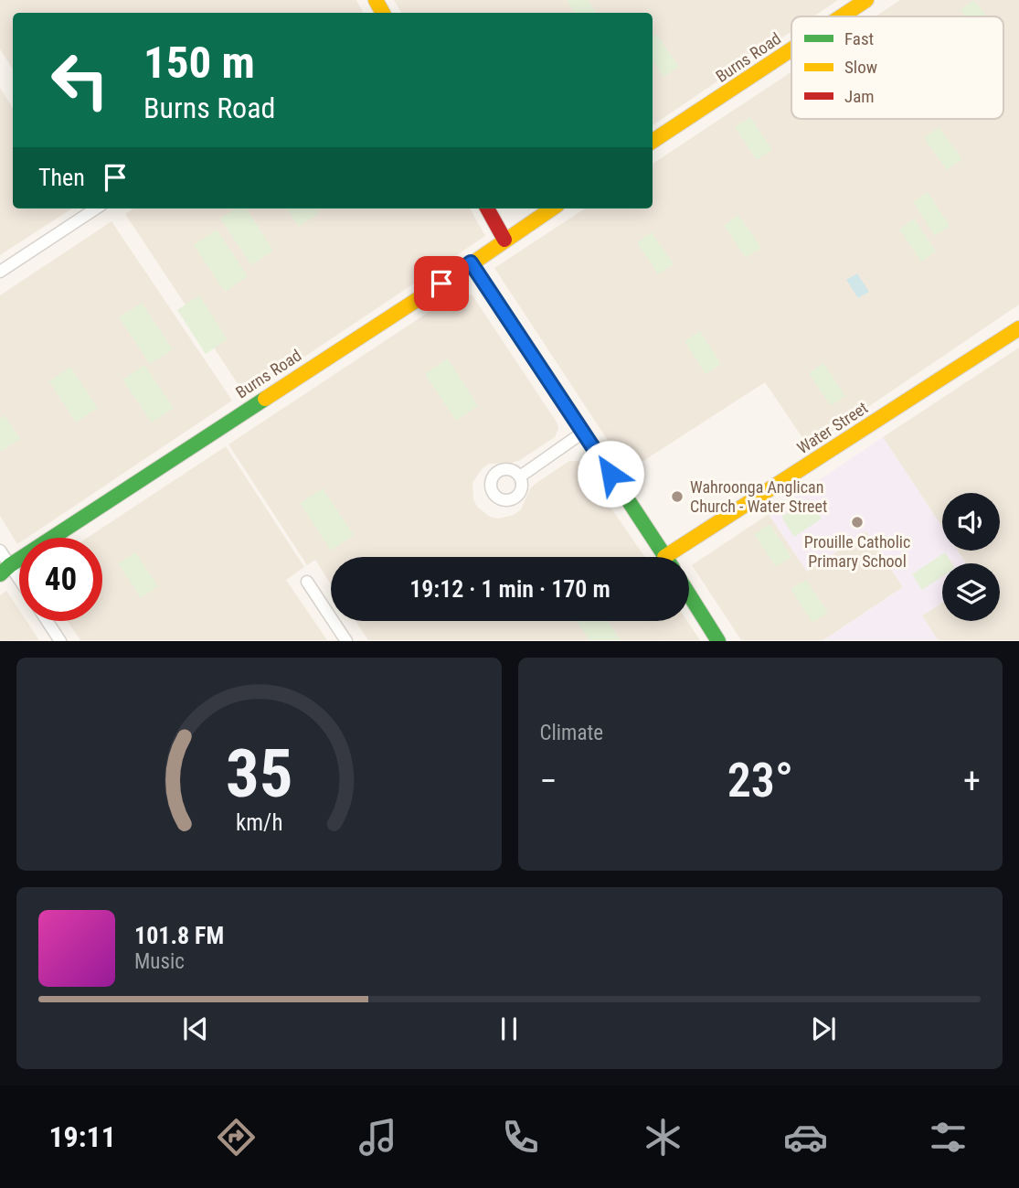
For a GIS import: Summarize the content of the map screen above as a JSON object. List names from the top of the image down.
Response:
{
  "streets": {
    "street": ["Burns Road", "Water Street"]
  },
  "places": ["Wahroonga Anglican Church - Water Street", "Prouille Catholic Primary School"],
  "legend": ["Fast", "Slow", "Jam"],
  "page": {
    "turn": ["150 m", "Burns Road"],
    "then": "Then",
    "limit": "40",
    "trip": "19:12 · 1 min · 170 m",
    "tile": "Climate",
    "heat": ["−", "23°", "+"],
    "song": ["101.8 FM", "Music"],
    "tabs": "19:11",
    "gauge": ["35", "km/h"]
  }
}
